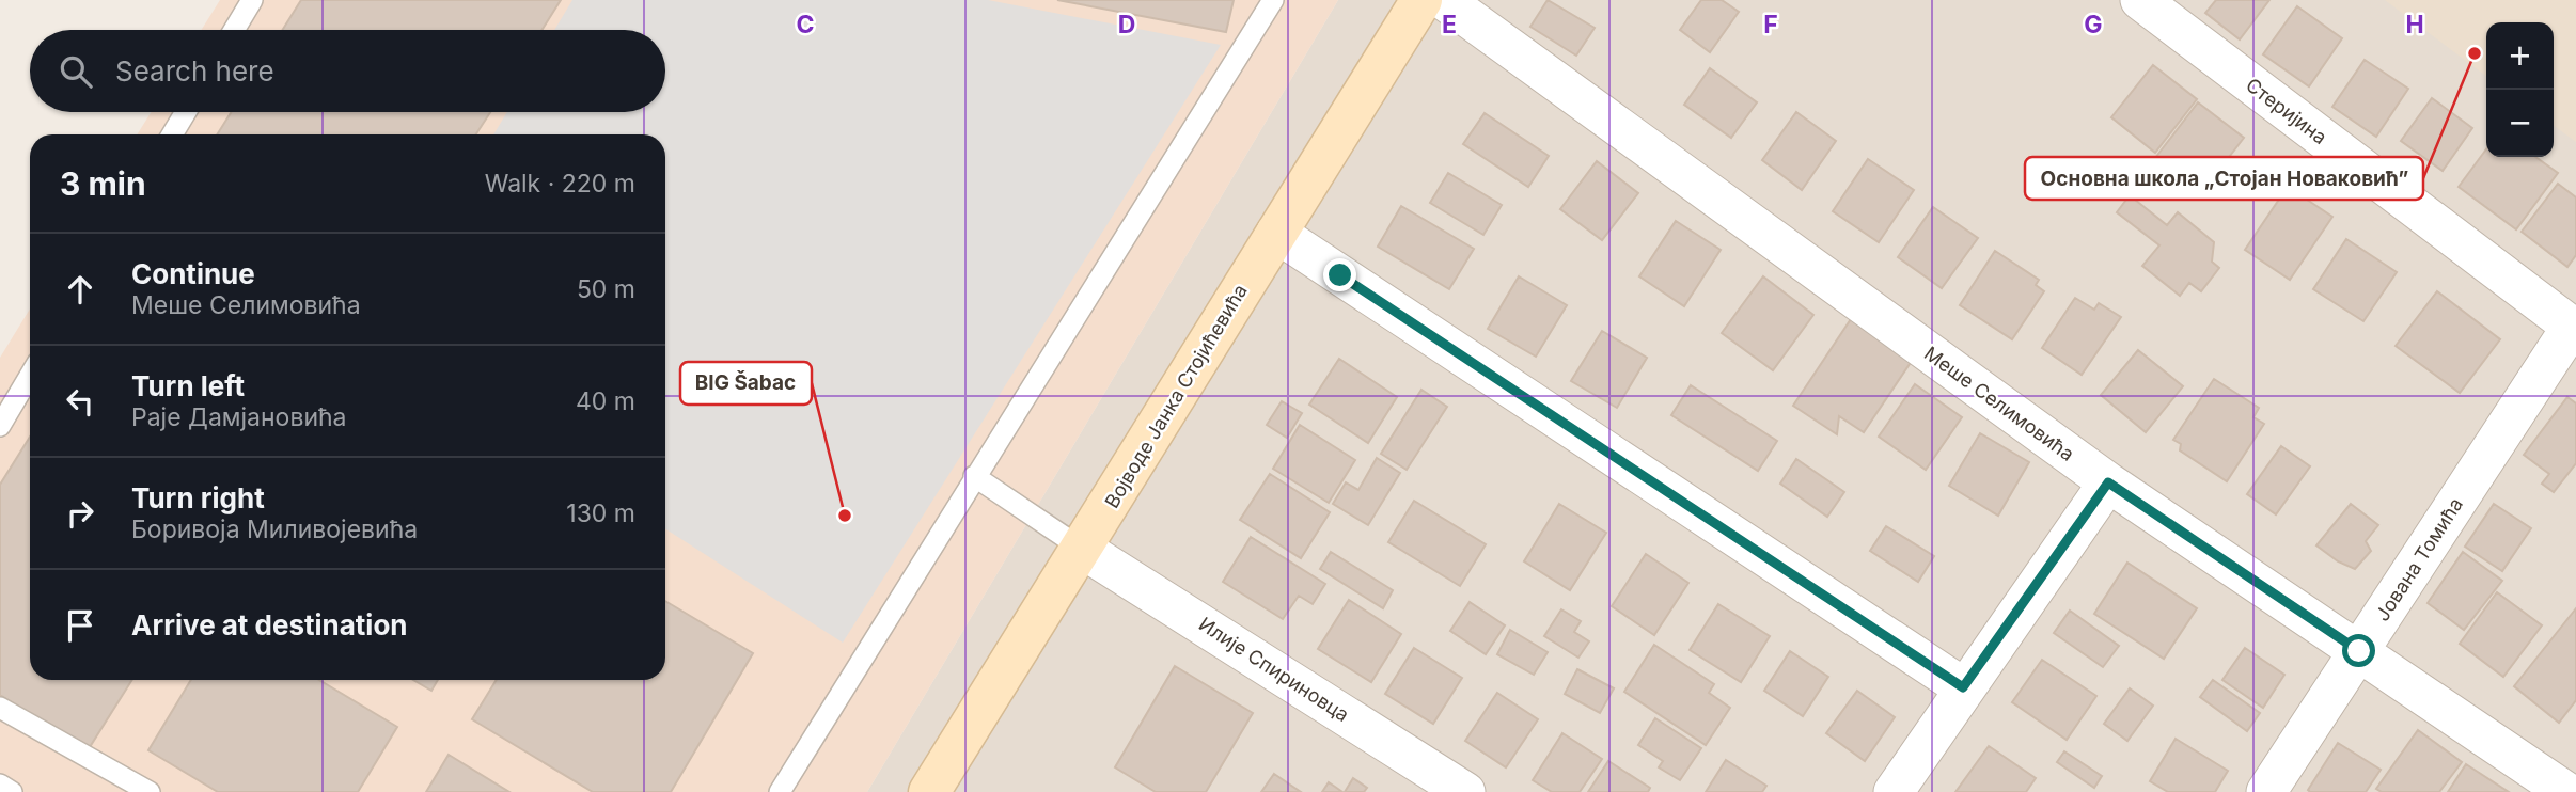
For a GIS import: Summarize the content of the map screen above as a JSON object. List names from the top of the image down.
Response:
{
  "streets": {
    "street": [
      "Стеријина",
      "Војводе Јанка Стојићевића",
      "Меше Селимовића",
      "Јована Томића",
      "Илије Спириновца"
    ]
  },
  "crossings": [
    ["Стеријина", "Јована Томића"],
    ["Војводе Јанка Стојићевића", "Илије Спириновца"],
    ["Меше Селимовића", "Јована Томића"]
  ],
  "places": ["Основна школа „Стојан Новаковић”", "BIG Šabac"],
  "page": {
    "map_buttons": ["+", "−"],
    "search": "Search here",
    "heading": ["3 min", "Walk · 220 m"],
    "list": [
      ["Continue", "Меше Селимовића", "50 m"],
      ["Turn left", "Раје Дамјановића", "40 m"],
      ["Turn right", "Боривоја Миливојевића", "130 m"],
      "Arrive at destination"
    ]
  },
  "grid": {
    "columns": [
      "C",
      "D",
      "E",
      "F",
      "G",
      "H"
    ]
  }
}
